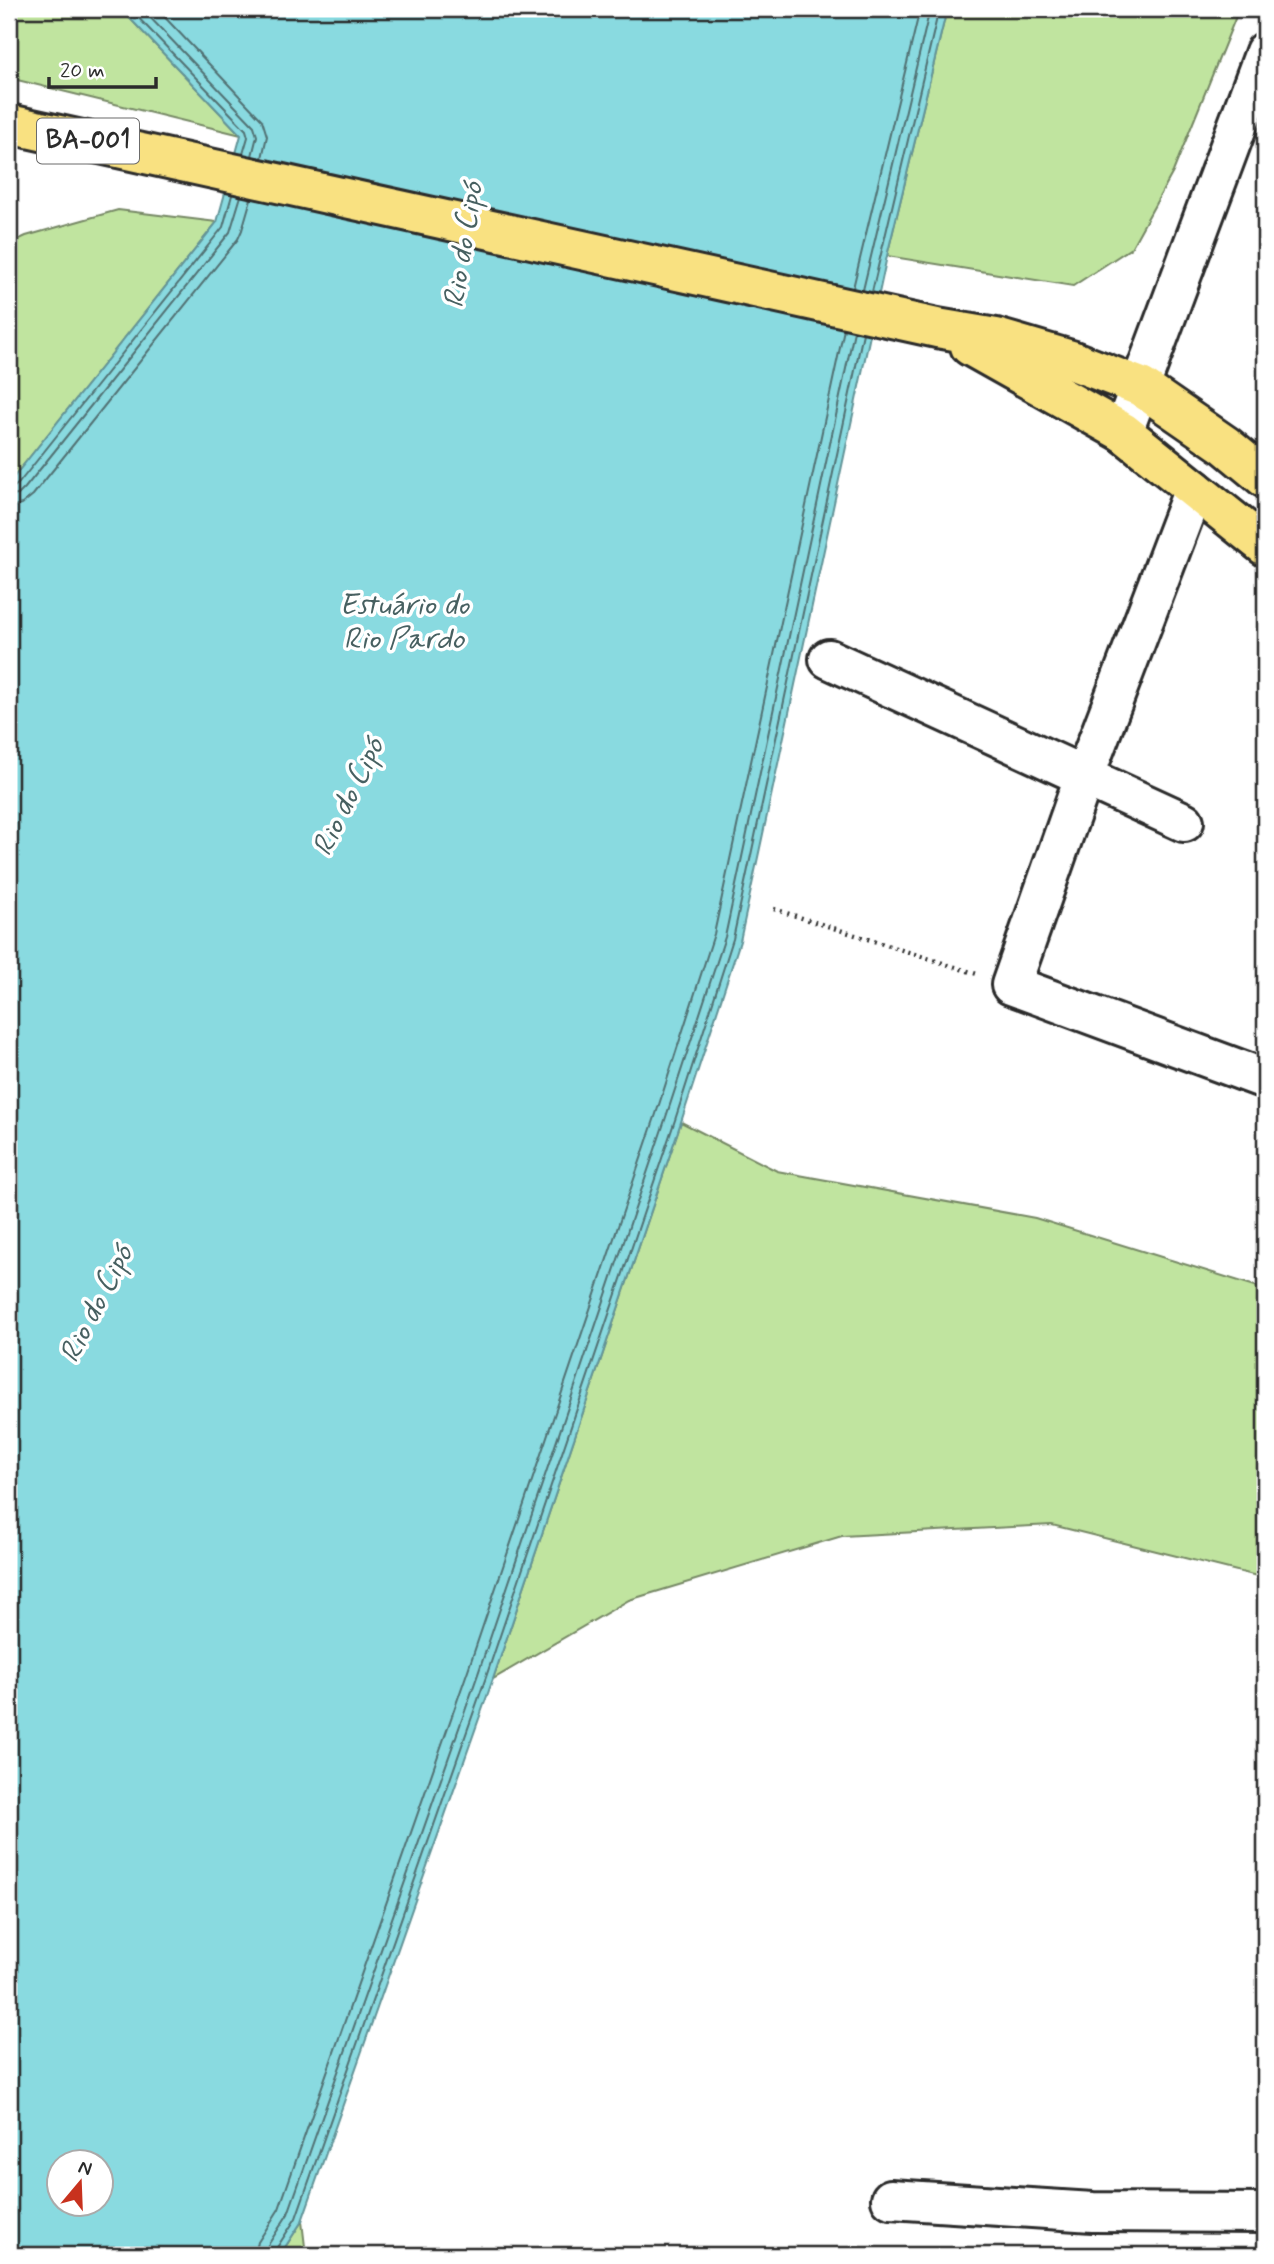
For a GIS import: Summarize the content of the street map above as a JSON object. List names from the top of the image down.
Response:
{
  "streets": {
    "main road": ["BA-001"]
  },
  "water": ["Rio do Cipó", "Estuário do Rio Pardo"],
  "scale_bar": "20 m",
  "north": "top"
}
